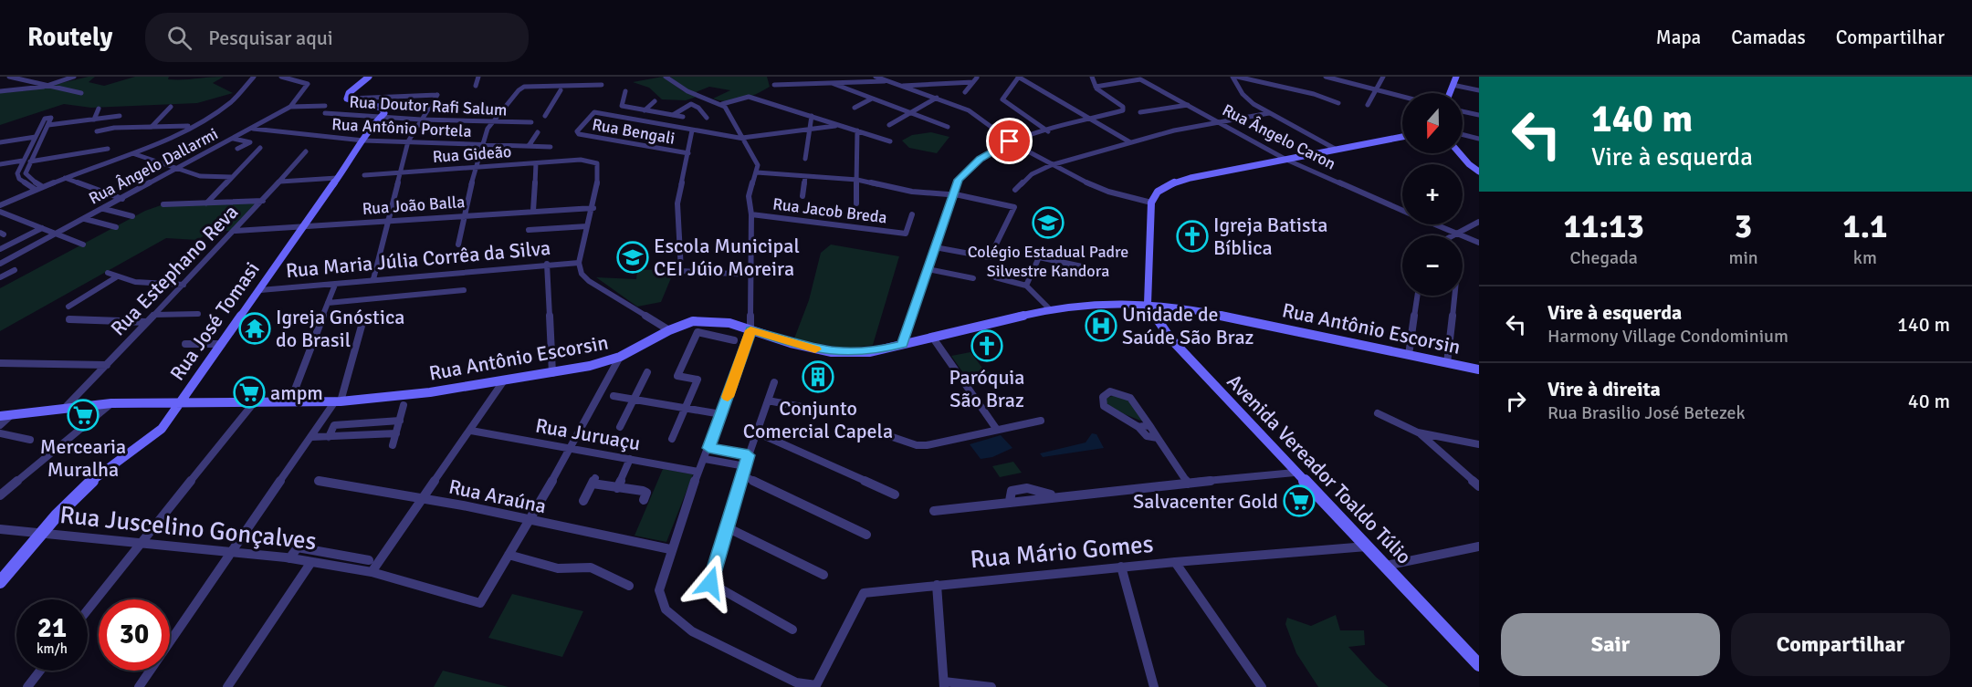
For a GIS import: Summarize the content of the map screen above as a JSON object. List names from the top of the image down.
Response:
{
  "streets": {
    "main road": ["Rua José Tomasi", "Rua Antônio Escorsin", "Avenida Vereador Toaldo Túlio"],
    "street": [
      "Rua Doutor Rafi Salum",
      "Rua Antônio Portela",
      "Rua Bengali",
      "Rua Ângelo Caron",
      "Rua Gideão",
      "Rua Ângelo Dallarmi",
      "Rua João Balla",
      "Rua Jacob Breda",
      "Rua Maria Júlia Corrêa da Silva",
      "Rua Estephano Reva",
      "Rua Juruaçu",
      "Rua Araúna",
      "Rua Juscelino Gonçalves",
      "Rua Mário Gomes"
    ]
  },
  "crossings": [
    ["Rua Doutor Rafi Salum", "Rua José Tomasi"],
    ["Rua Antônio Portela", "Rua Ângelo Dallarmi"],
    ["Rua Antônio Portela", "Rua José Tomasi"],
    ["Rua Gideão", "Rua João Balla"],
    ["Rua João Balla", "Rua Estephano Reva"],
    ["Rua João Balla", "Rua José Tomasi"],
    ["Rua Maria Júlia Corrêa da Silva", "Rua José Tomasi"],
    ["Rua Estephano Reva", "Rua Antônio Escorsin"],
    ["Rua José Tomasi", "Rua Antônio Escorsin"],
    ["Rua José Tomasi", "Rua Juscelino Gonçalves"],
    ["Rua Antônio Escorsin", "Avenida Vereador Toaldo Túlio"],
    ["Avenida Vereador Toaldo Túlio", "Rua Mário Gomes"],
    ["Rua Araúna", "Rua Mário Gomes"]
  ],
  "places": {
    "school or university": ["Colégio Estadual Padre Silvestre Kandora", "Escola Municipal CEI Júio Moreira"],
    "church": ["Igreja Batista Bíblica", "Paróquia São Braz"],
    "hospital": ["Unidade de Saúde São Braz"],
    "temple": ["Igreja Gnóstica do Brasil"],
    "building": ["Conjunto Comercial Capela"],
    "supermarket": ["ampm", "Mercearia Muralha", "Salvacenter Gold"]
  },
  "north": "bottom",
  "page": {
    "header": "Routely",
    "search": "Pesquisar aqui",
    "nav": ["Mapa", "Camadas", "Compartilhar"],
    "turn": ["140 m", "Vire à esquerda"],
    "map_buttons": ["+", "−"],
    "eta": [
      "11:13",
      "Chegada",
      "3",
      "min",
      "1.1",
      "km"
    ],
    "list": [
      {
        "name": "Vire à esquerda",
        "note": "Harmony Village Condominium",
        "value": "140 m"
      },
      {
        "name": "Vire à direita",
        "note": "Rua Brasilio José Betezek",
        "value": "40 m"
      }
    ],
    "speed": "21 km/h",
    "limit": "30",
    "buttons": ["Sair", "Compartilhar"]
  }
}
